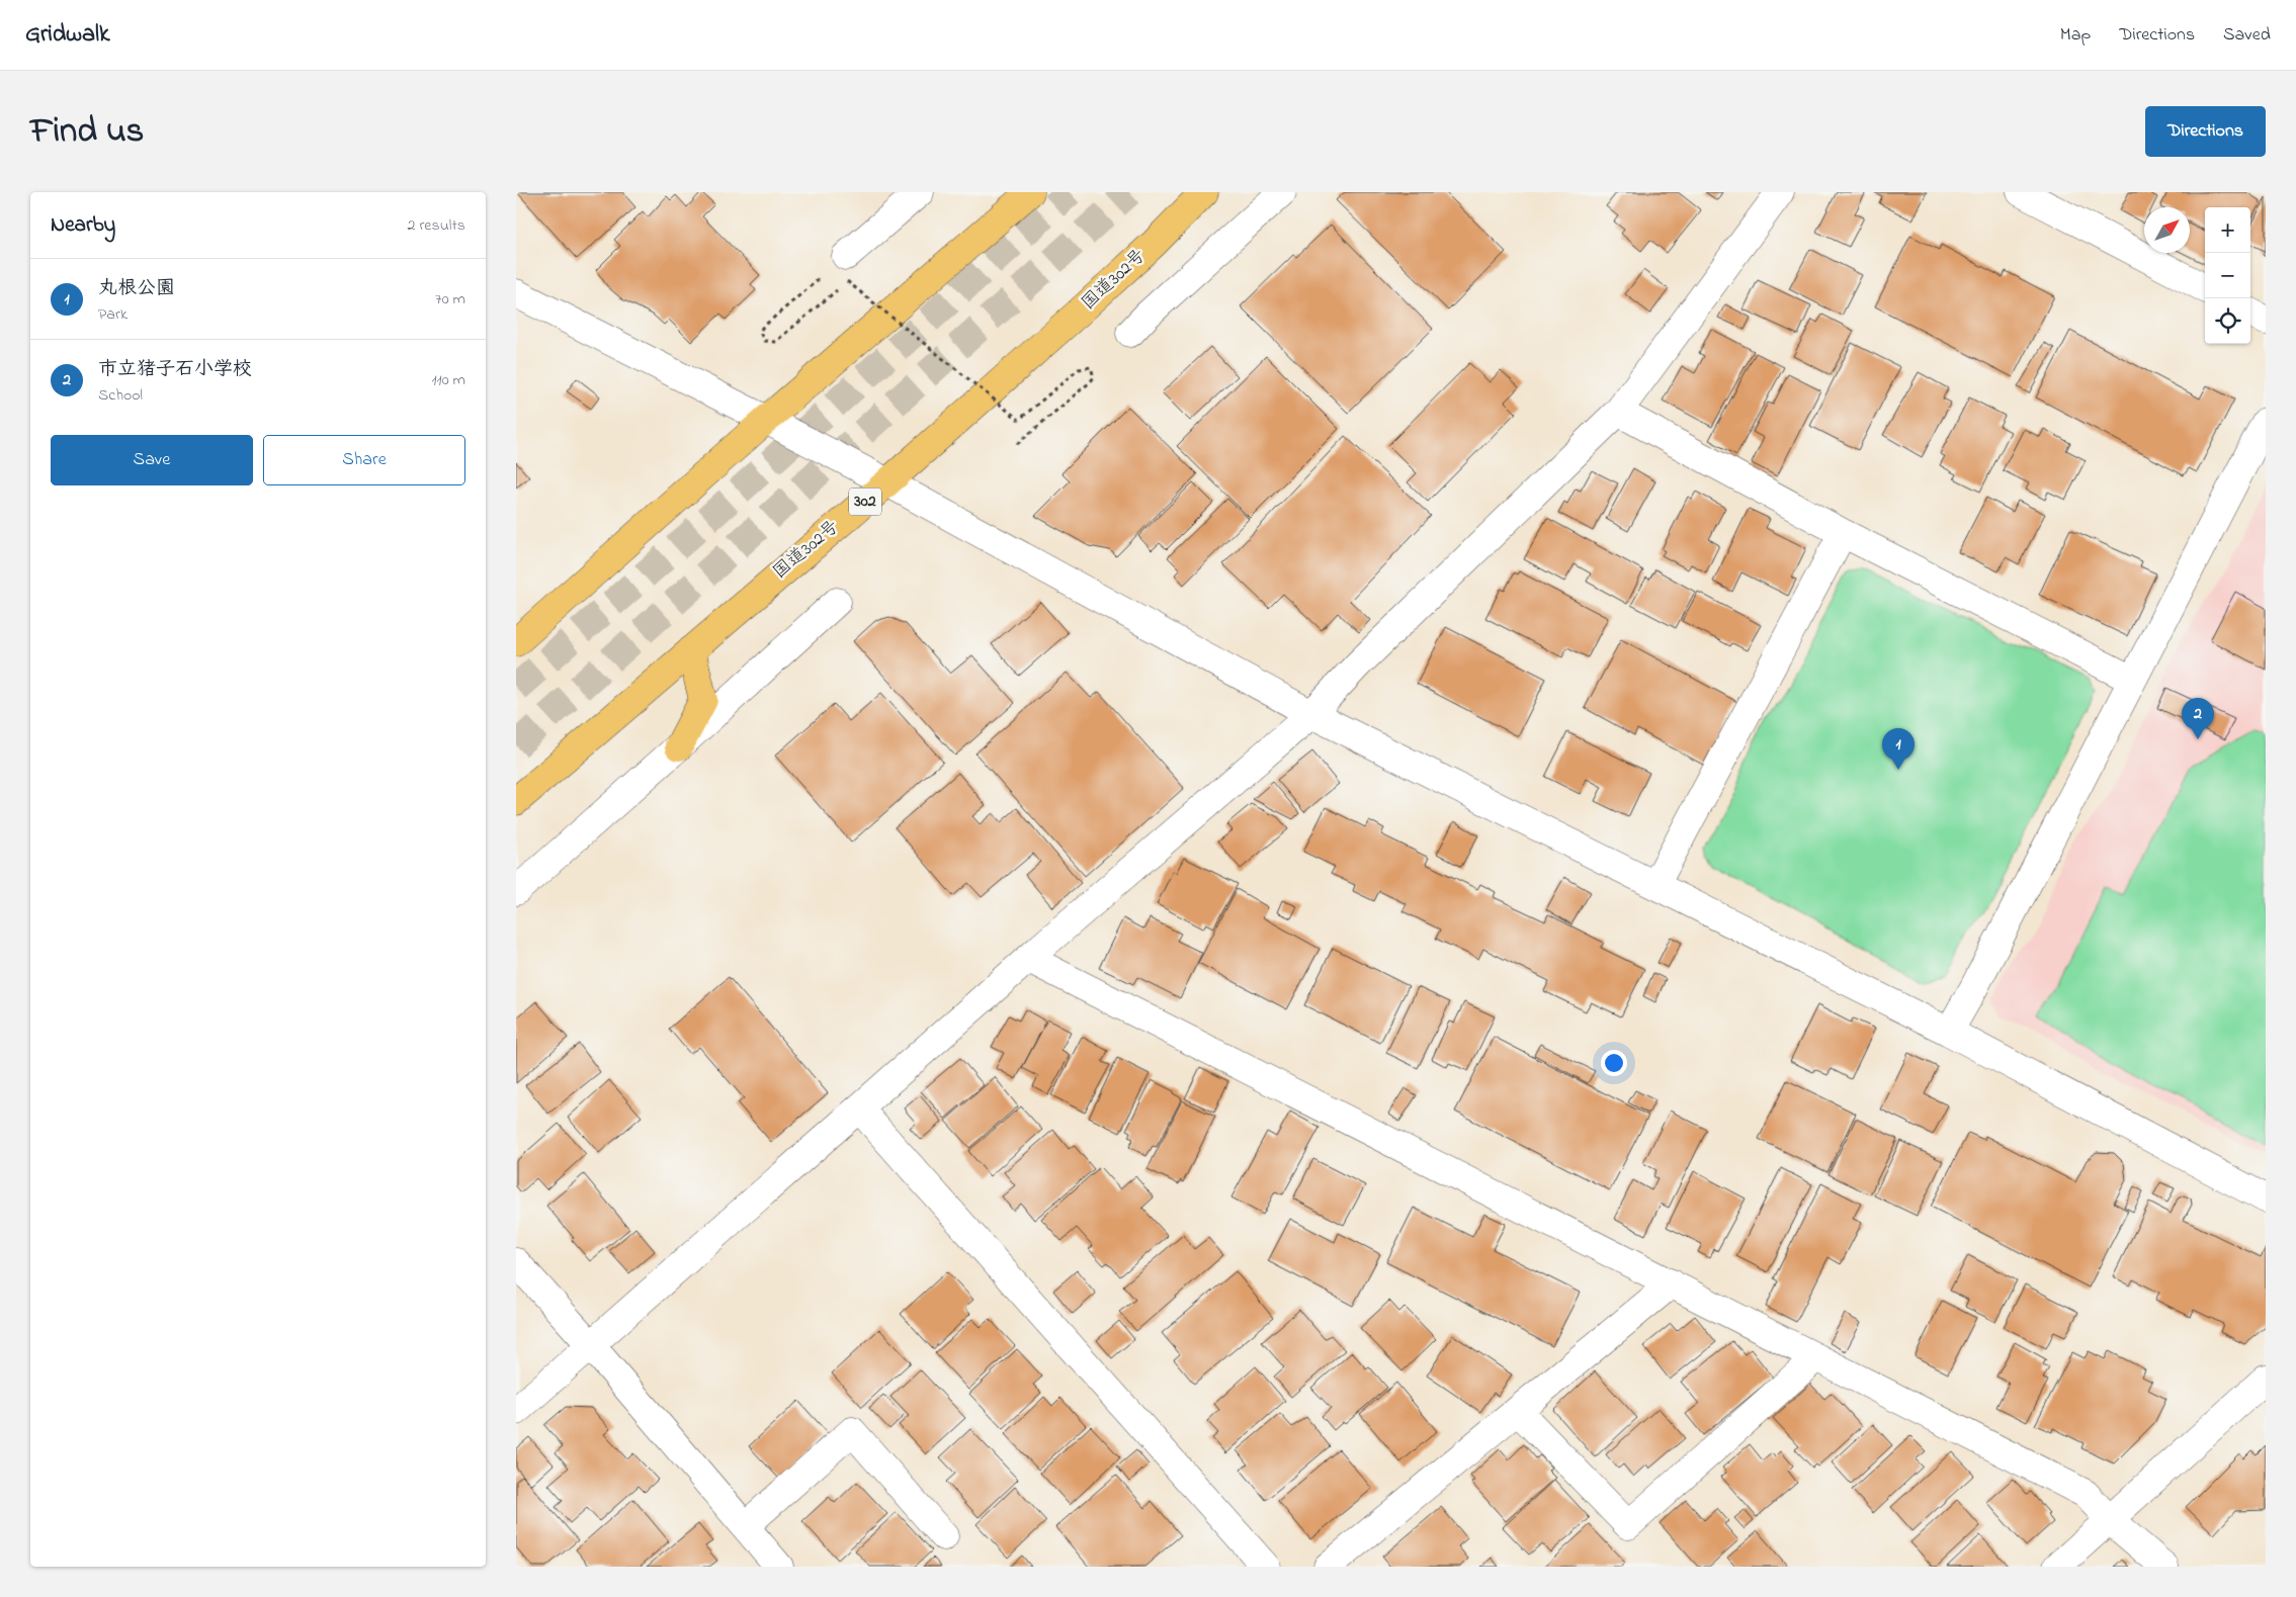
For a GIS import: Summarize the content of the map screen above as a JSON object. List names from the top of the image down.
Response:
{
  "streets": {
    "highway": ["国道302号", "302"]
  },
  "north": "top right",
  "page": {
    "header": "Gridwalk",
    "nav": ["Map", "Directions", "Saved"],
    "title": "Find us",
    "buttons": [
      "Directions",
      ["Save", "Share"]
    ],
    "heading": ["Nearby", "2 results"],
    "map_buttons": ["+", "−"],
    "list": [
      {
        "mark": "1",
        "name": "丸根公園",
        "note": "Park",
        "value": "70 m"
      },
      {
        "mark": "2",
        "name": "市立猪子石小学校",
        "note": "School",
        "value": "110 m"
      }
    ],
    "pins": ["2", "1"]
  }
}
